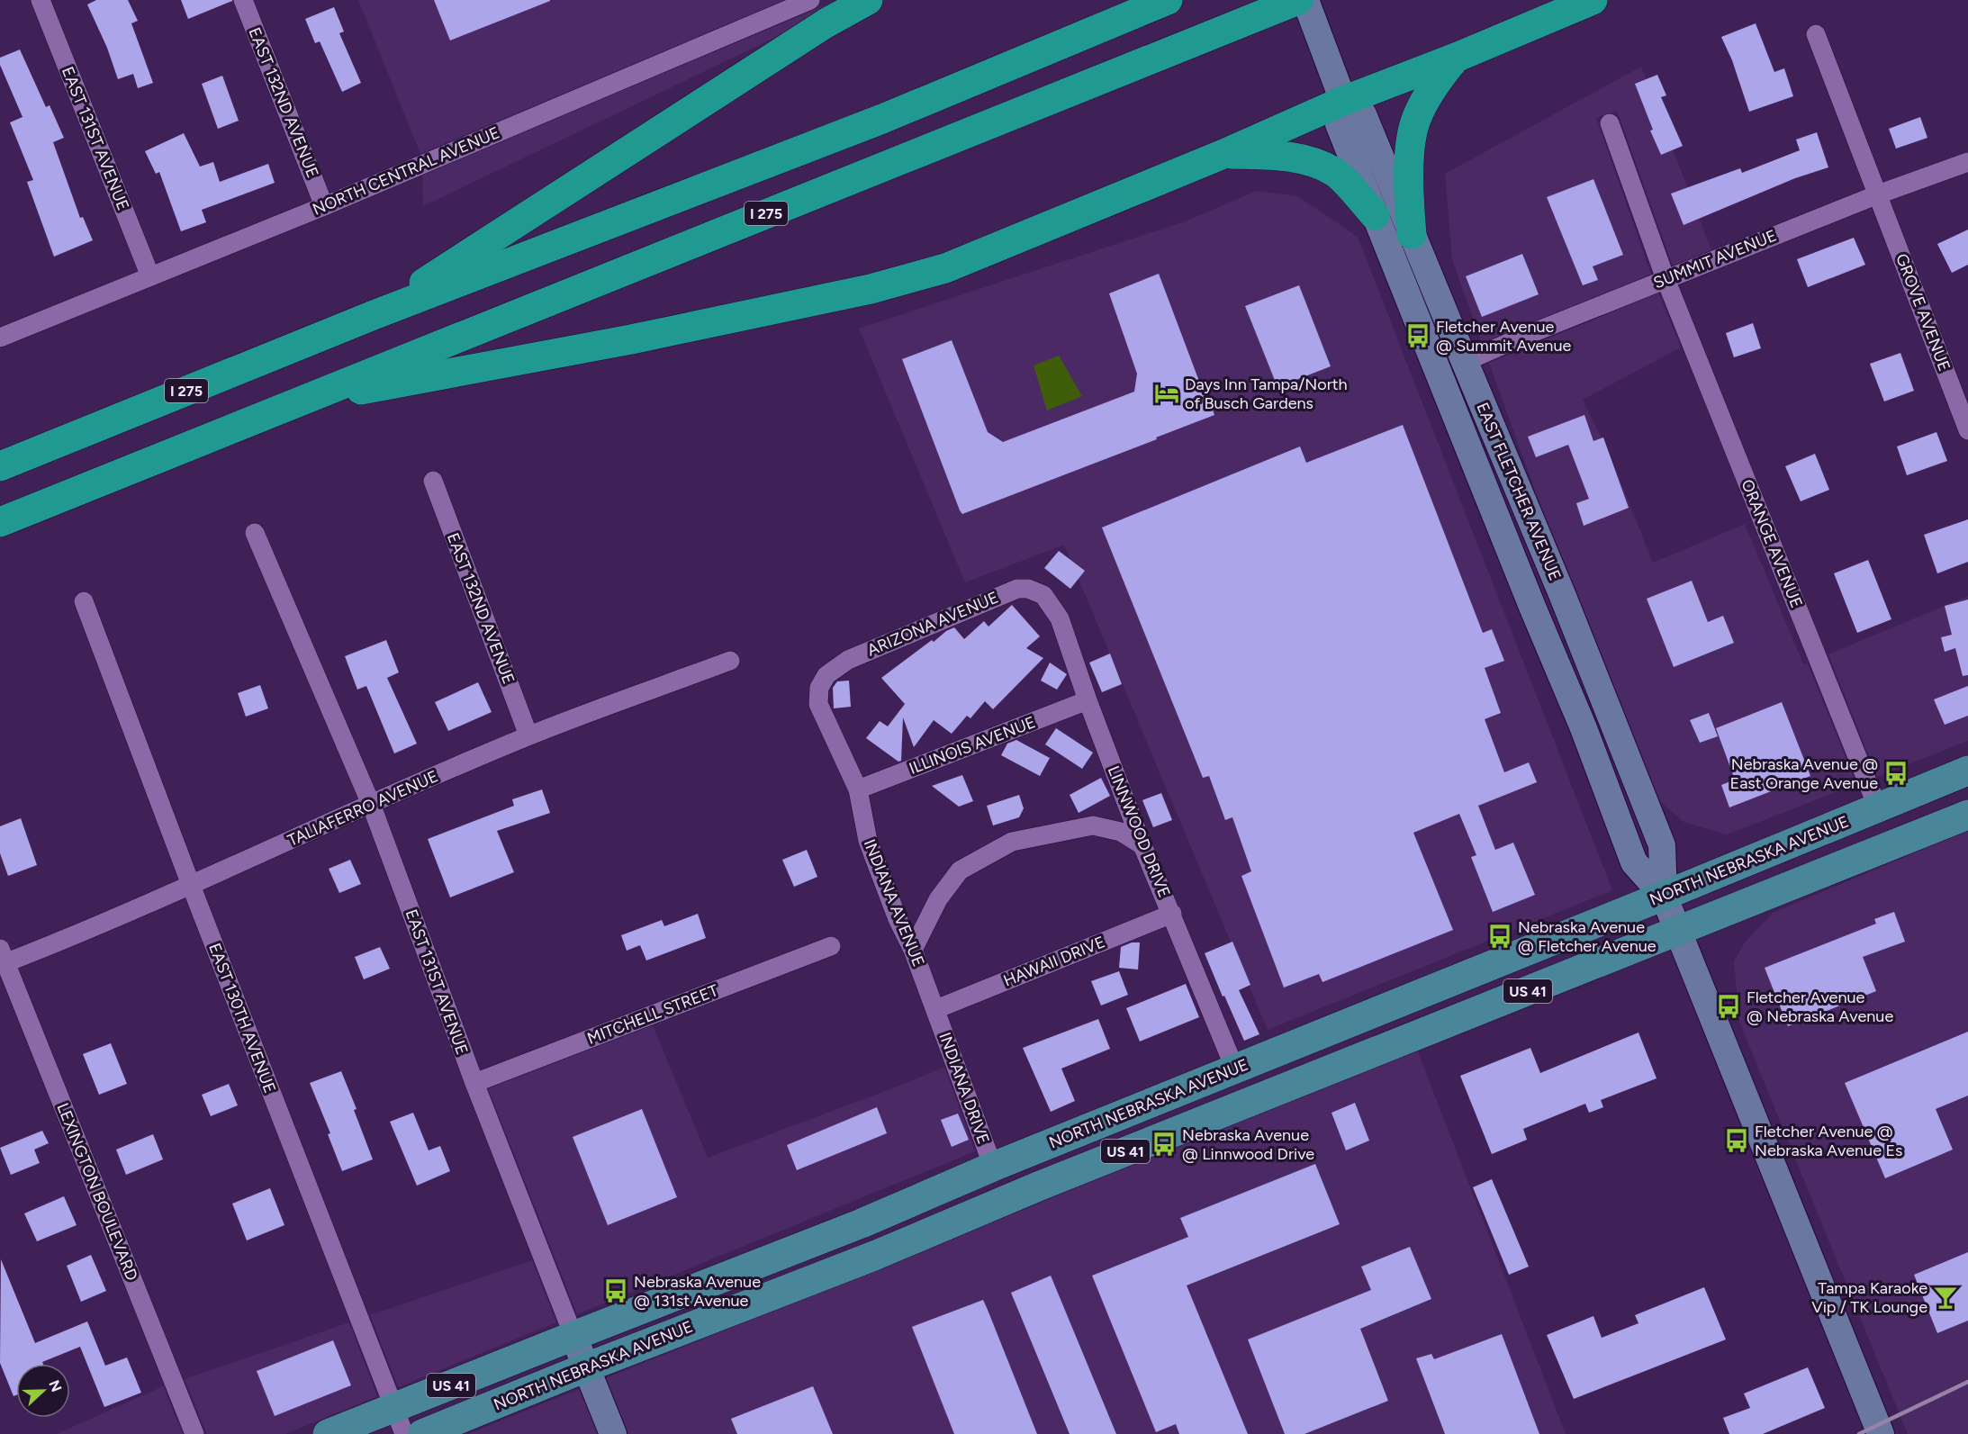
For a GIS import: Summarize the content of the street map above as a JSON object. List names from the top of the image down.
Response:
{
  "streets": {
    "highway": ["I 275"],
    "main road": [
      "EAST 131ST AVENUE",
      "EAST FLETCHER AVENUE",
      "NORTH NEBRASKA AVENUE",
      "US 41"
    ],
    "street": [
      "EAST 132ND AVENUE",
      "NORTH CENTRAL AVENUE",
      "SUMMIT AVENUE",
      "GROVE AVENUE",
      "ORANGE AVENUE",
      "ARIZONA AVENUE",
      "ILLINOIS AVENUE",
      "TALIAFERRO AVENUE",
      "LINNWOOD DRIVE",
      "INDIANA AVENUE",
      "HAWAII DRIVE",
      "MITCHELL STREET",
      "EAST 130TH AVENUE",
      "INDIANA DRIVE",
      "LEXINGTON BOULEVARD"
    ]
  },
  "crossings": [
    ["EAST 132ND AVENUE", "NORTH CENTRAL AVENUE"],
    ["EAST 132ND AVENUE", "TALIAFERRO AVENUE"],
    ["EAST 131ST AVENUE", "NORTH CENTRAL AVENUE"],
    ["EAST 131ST AVENUE", "TALIAFERRO AVENUE"],
    ["EAST 131ST AVENUE", "NORTH NEBRASKA AVENUE"],
    ["EAST 131ST AVENUE", "MITCHELL STREET"],
    ["SUMMIT AVENUE", "GROVE AVENUE"],
    ["SUMMIT AVENUE", "EAST FLETCHER AVENUE"],
    ["SUMMIT AVENUE", "ORANGE AVENUE"],
    ["EAST FLETCHER AVENUE", "NORTH NEBRASKA AVENUE"],
    ["ORANGE AVENUE", "NORTH NEBRASKA AVENUE"],
    ["ARIZONA AVENUE", "LINNWOOD DRIVE"],
    ["ARIZONA AVENUE", "INDIANA AVENUE"],
    ["ILLINOIS AVENUE", "LINNWOOD DRIVE"],
    ["ILLINOIS AVENUE", "INDIANA AVENUE"],
    ["TALIAFERRO AVENUE", "EAST 130TH AVENUE"],
    ["TALIAFERRO AVENUE", "LEXINGTON BOULEVARD"],
    ["LINNWOOD DRIVE", "NORTH NEBRASKA AVENUE"],
    ["LINNWOOD DRIVE", "HAWAII DRIVE"],
    ["NORTH NEBRASKA AVENUE", "EAST 130TH AVENUE"],
    ["NORTH NEBRASKA AVENUE", "INDIANA DRIVE"],
    ["INDIANA AVENUE", "HAWAII DRIVE"],
    ["INDIANA AVENUE", "INDIANA DRIVE"],
    ["HAWAII DRIVE", "INDIANA DRIVE"]
  ],
  "places": {
    "bus stop": [
      "Fletcher Avenue @ Summit Avenue",
      "Nebraska Avenue @ East Orange Avenue",
      "Nebraska Avenue @ Fletcher Avenue",
      "Fletcher Avenue @ Nebraska Avenue",
      "Fletcher Avenue @ Nebraska Avenue Es",
      "Nebraska Avenue @ Linnwood Drive",
      "Nebraska Avenue @ 131st Avenue"
    ],
    "hotel": ["Days Inn Tampa/North of Busch Gardens"],
    "bar": ["Tampa Karaoke Vip / TK Lounge"]
  },
  "north": "right"
}
